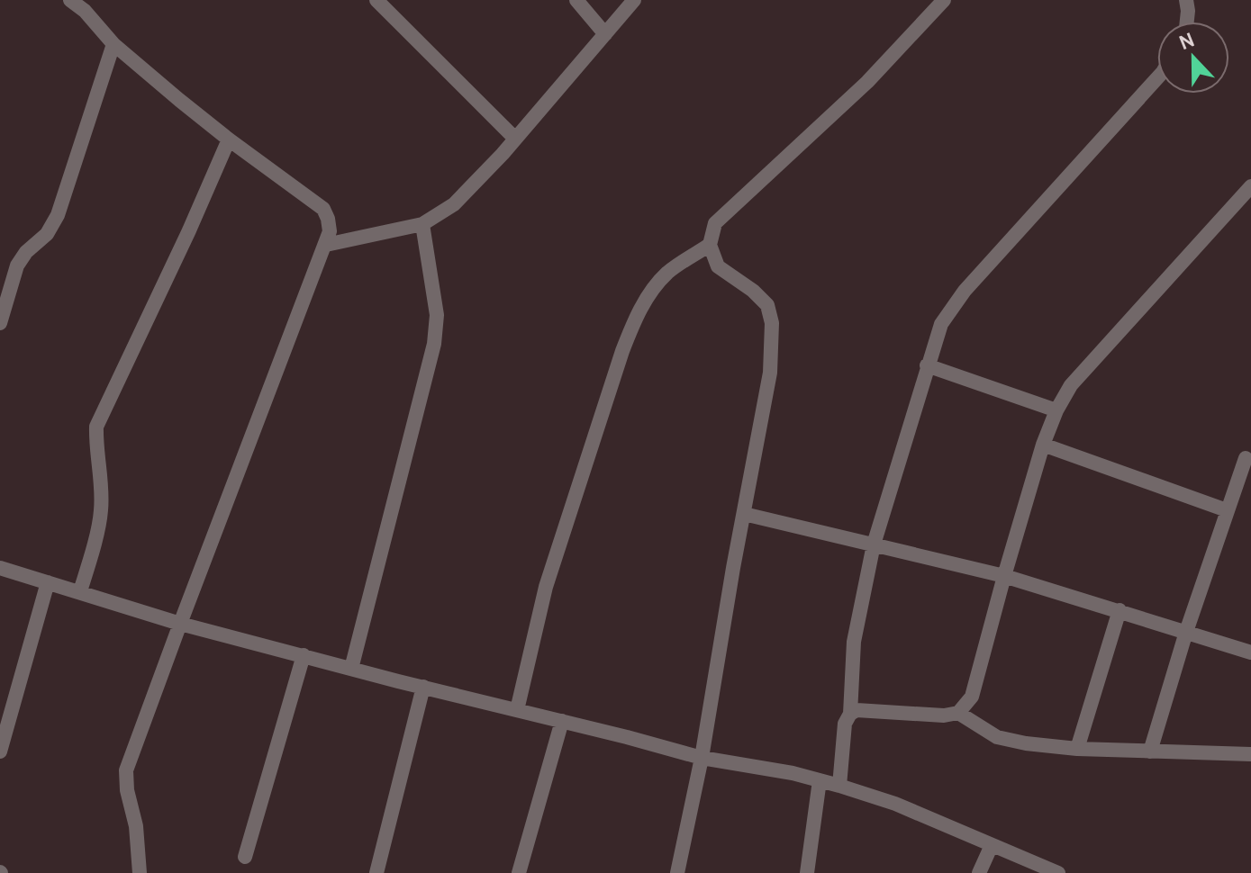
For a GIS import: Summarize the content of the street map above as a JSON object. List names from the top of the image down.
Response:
{
  "north": "top"
}
